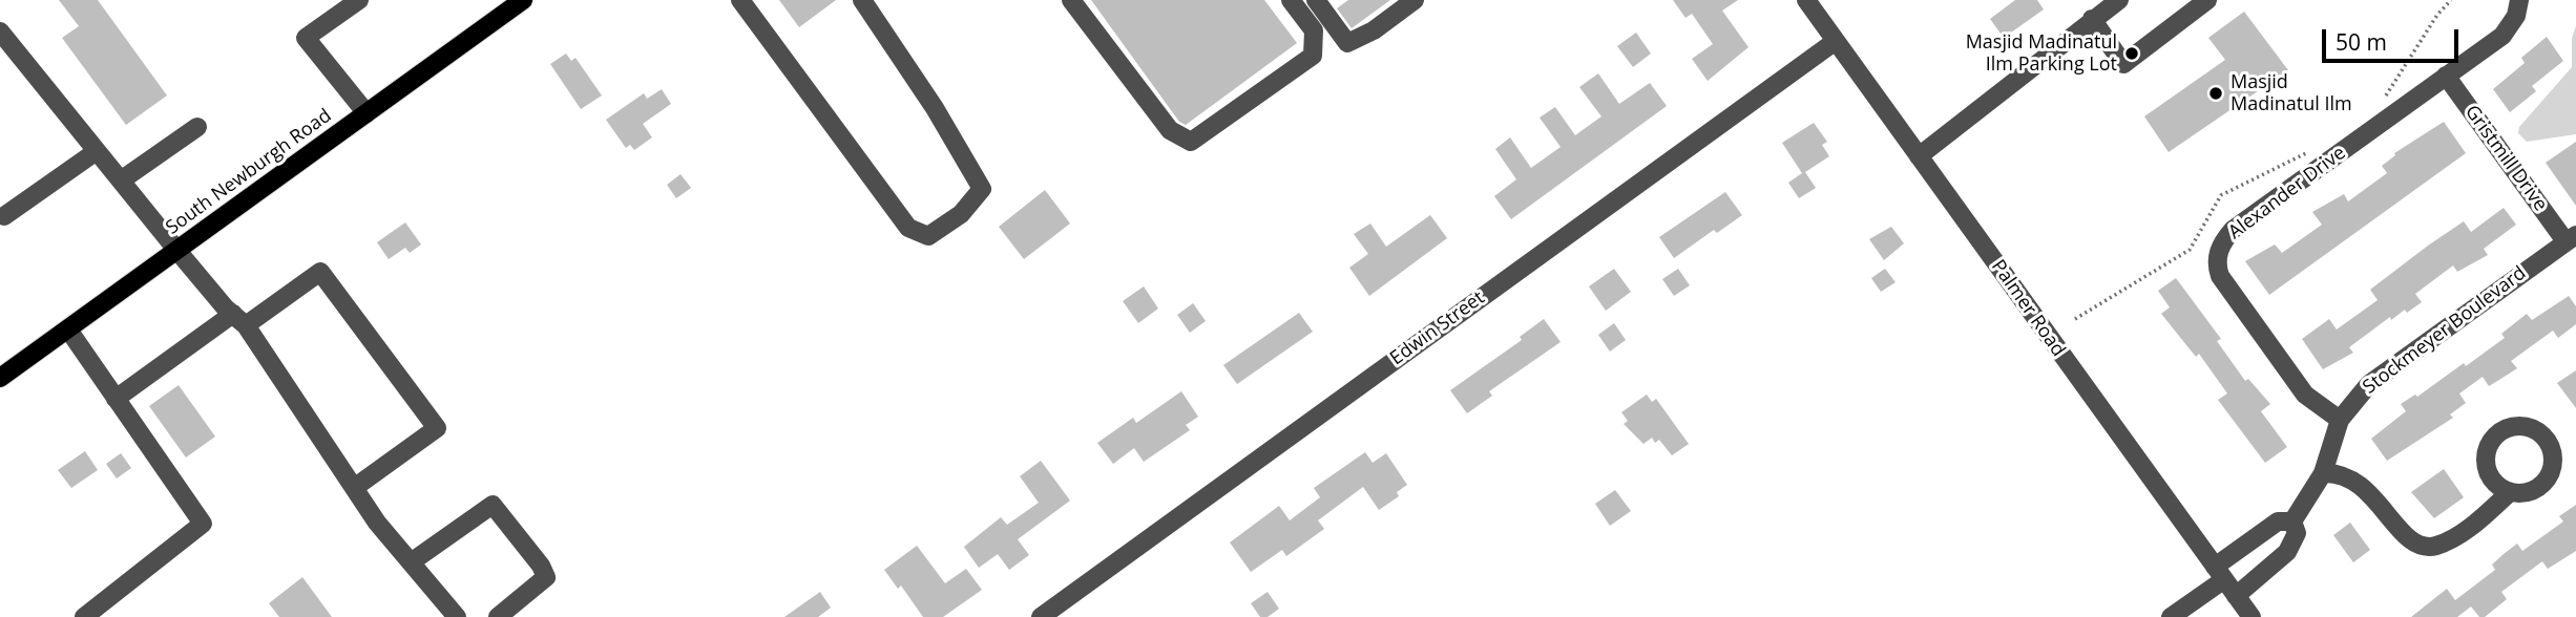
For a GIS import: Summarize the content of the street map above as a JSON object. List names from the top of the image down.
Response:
{
  "streets": {
    "main road": ["South Newburgh Road"],
    "street": [
      "Gristmill Drive",
      "Alexander Drive",
      "Palmer Road",
      "Edwin Street",
      "Stockmeyer Boulevard"
    ]
  },
  "crossings": [
    ["Gristmill Drive", "Alexander Drive"],
    ["Gristmill Drive", "Stockmeyer Boulevard"],
    ["Alexander Drive", "Stockmeyer Boulevard"],
    ["Palmer Road", "Edwin Street"],
    ["Palmer Road", "Stockmeyer Boulevard"]
  ],
  "places": ["Masjid Madinatul Ilm Parking Lot", "Masjid Madinatul Ilm"],
  "scale_bar": "50 m"
}
